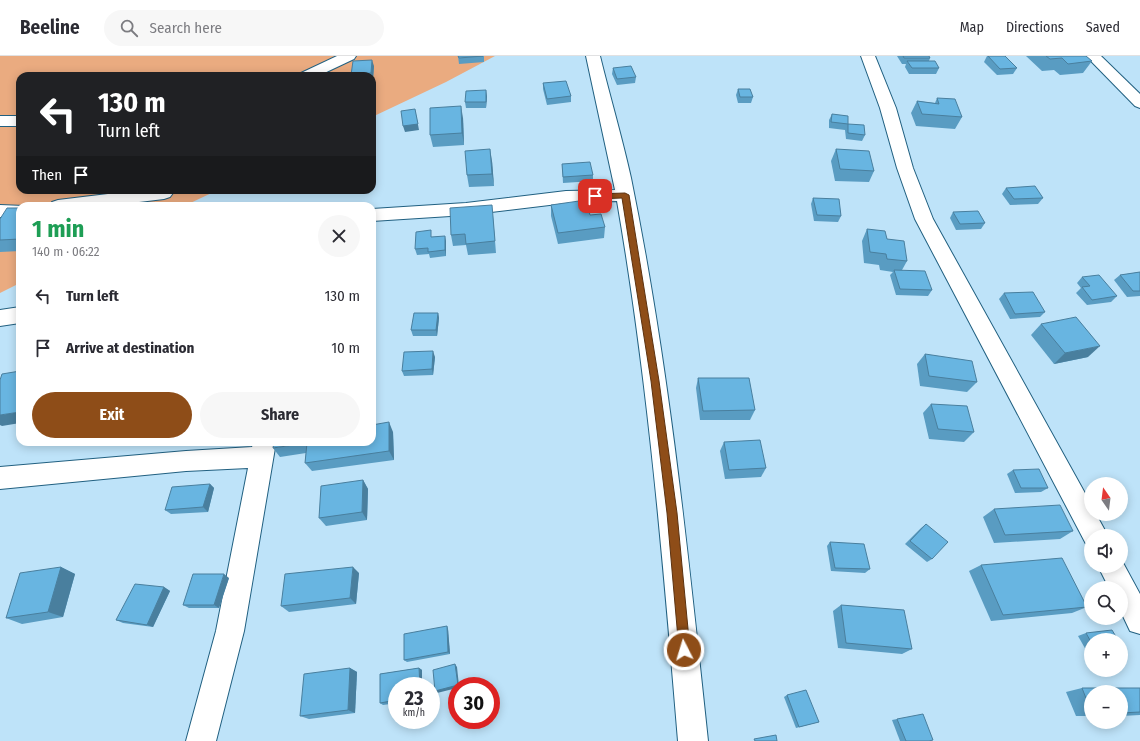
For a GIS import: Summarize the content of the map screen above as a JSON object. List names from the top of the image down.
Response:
{
  "north": "top",
  "page": {
    "header": "Beeline",
    "search": "Search here",
    "nav": ["Map", "Directions", "Saved"],
    "turn": ["130 m", "Turn left"],
    "then": "Then",
    "heading": ["1 min", "140 m · 06:22"],
    "list": [
      {
        "name": "Turn left",
        "value": "130 m"
      },
      {
        "name": "Arrive at destination",
        "value": "10 m"
      }
    ],
    "buttons": ["Exit", "Share"],
    "map_buttons": ["+", "−"],
    "speed": "23 km/h",
    "limit": "30"
  }
}
